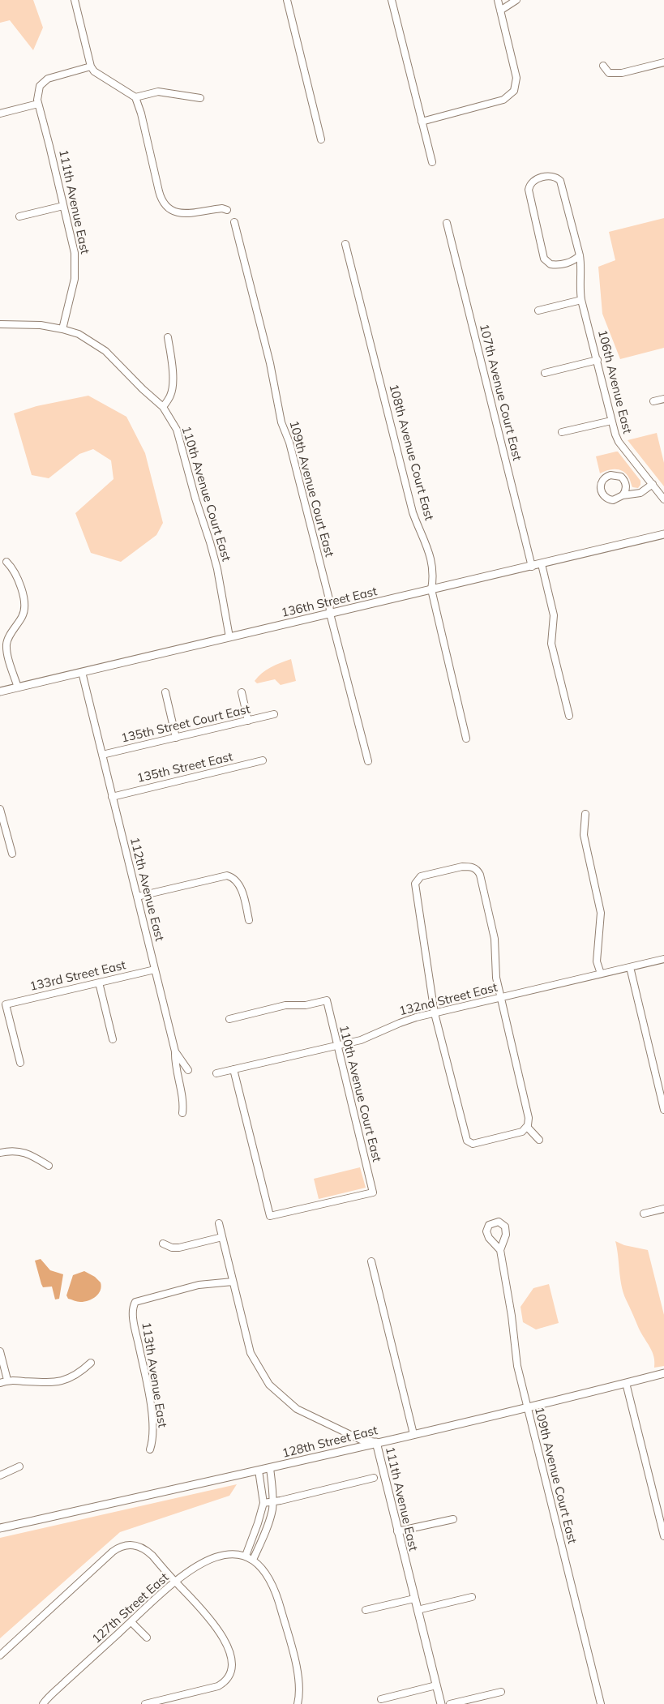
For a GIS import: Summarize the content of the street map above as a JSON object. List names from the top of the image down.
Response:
{
  "streets": {
    "street": [
      "111th Avenue East",
      "106th Avenue East",
      "107th Avenue Court East",
      "108th Avenue Court East",
      "109th Avenue Court East",
      "110th Avenue Court East",
      "136th Street East",
      "135th Street Court East",
      "135th Street East",
      "112th Avenue East",
      "133rd Street East",
      "132nd Street East",
      "113th Avenue East",
      "128th Street East",
      "127th Street East"
    ]
  },
  "crossings": [
    ["111th Avenue East", "110th Avenue Court East"],
    ["111th Avenue East", "113th Avenue East"],
    ["111th Avenue East", "128th Street East"],
    ["107th Avenue Court East", "136th Street East"],
    ["108th Avenue Court East", "136th Street East"],
    ["109th Avenue Court East", "136th Street East"],
    ["109th Avenue Court East", "128th Street East"],
    ["110th Avenue Court East", "136th Street East"],
    ["110th Avenue Court East", "132nd Street East"],
    ["136th Street East", "112th Avenue East"],
    ["135th Street Court East", "112th Avenue East"],
    ["135th Street East", "112th Avenue East"],
    ["112th Avenue East", "133rd Street East"]
  ]
}
